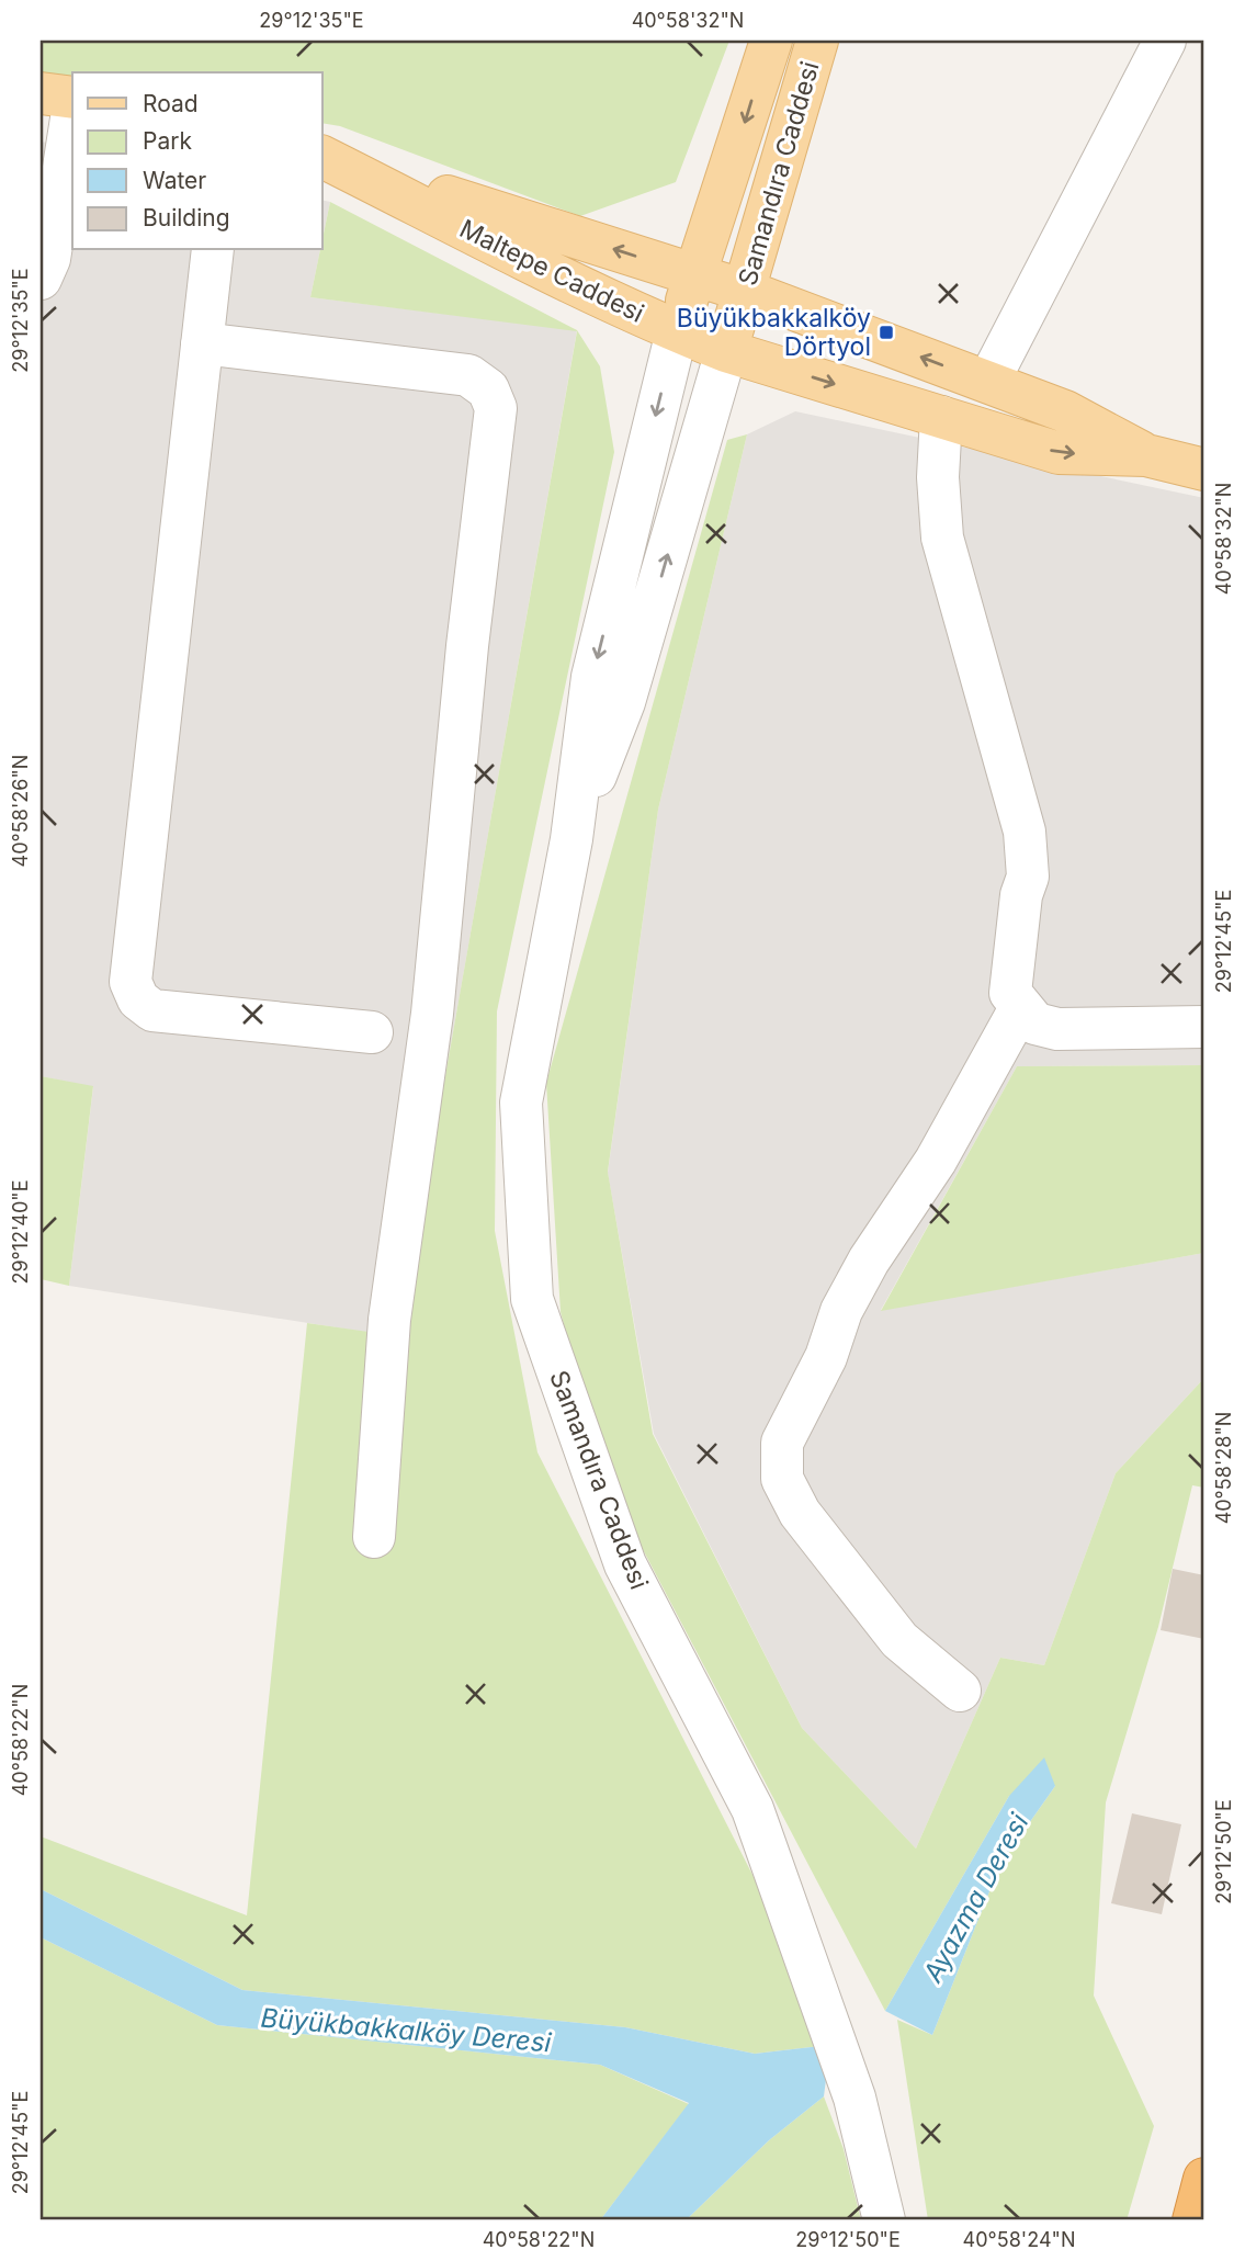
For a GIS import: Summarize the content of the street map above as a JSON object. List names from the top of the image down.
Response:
{
  "streets": {
    "main road": ["Samandıra Caddesi", "Maltepe Caddesi"]
  },
  "crossings": [
    ["Samandıra Caddesi", "Maltepe Caddesi"]
  ],
  "water": ["Ayazma Deresi", "Büyükbakkalköy Deresi"],
  "places": {
    "transit": ["Büyükbakkalköy Dörtyol"]
  },
  "legend": [
    "Road",
    "Park",
    "Water",
    "Building"
  ],
  "coordinates": [
    "29°12'35\"E",
    "40°58'32\"N",
    "40°58'26\"N",
    "29°12'45\"E",
    "29°12'40\"E",
    "40°58'28\"N",
    "40°58'22\"N",
    "29°12'50\"E",
    "40°58'24\"N"
  ]
}
